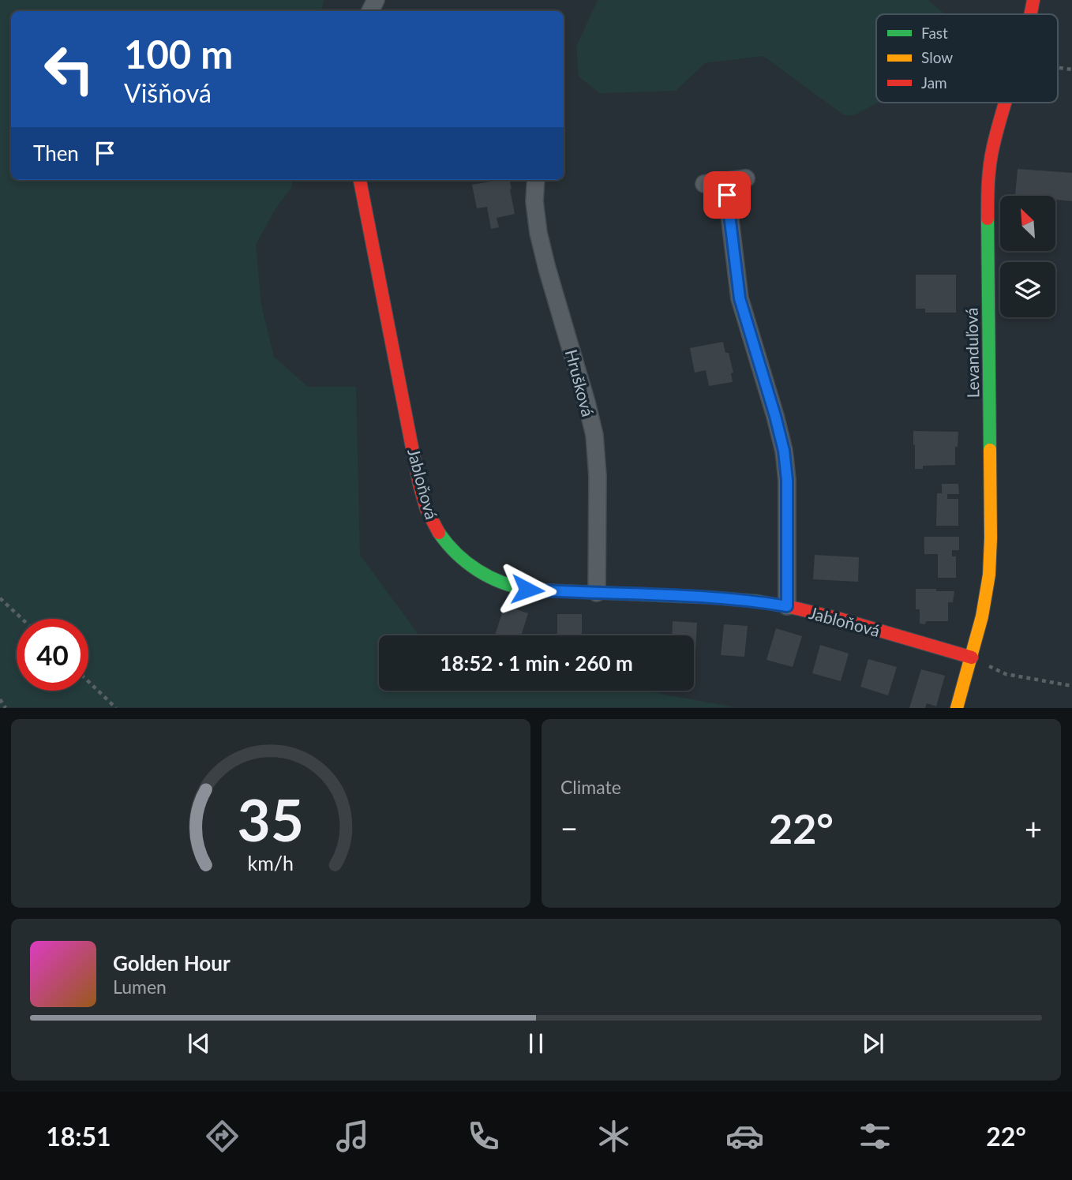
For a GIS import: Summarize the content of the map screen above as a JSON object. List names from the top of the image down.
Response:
{
  "streets": {
    "street": ["Levanduľová", "Hrušková", "Jabloňová"]
  },
  "crossings": [
    ["Levanduľová", "Jabloňová"],
    ["Hrušková", "Jabloňová"]
  ],
  "legend": ["Fast", "Slow", "Jam"],
  "north": "top left",
  "page": {
    "turn": ["100 m", "Višňová"],
    "then": "Then",
    "limit": "40",
    "trip": "18:52 · 1 min · 260 m",
    "tile": "Climate",
    "heat": ["−", "22°", "+"],
    "song": ["Golden Hour", "Lumen"],
    "tabs": ["18:51", "22°"],
    "gauge": ["35", "km/h"]
  }
}
